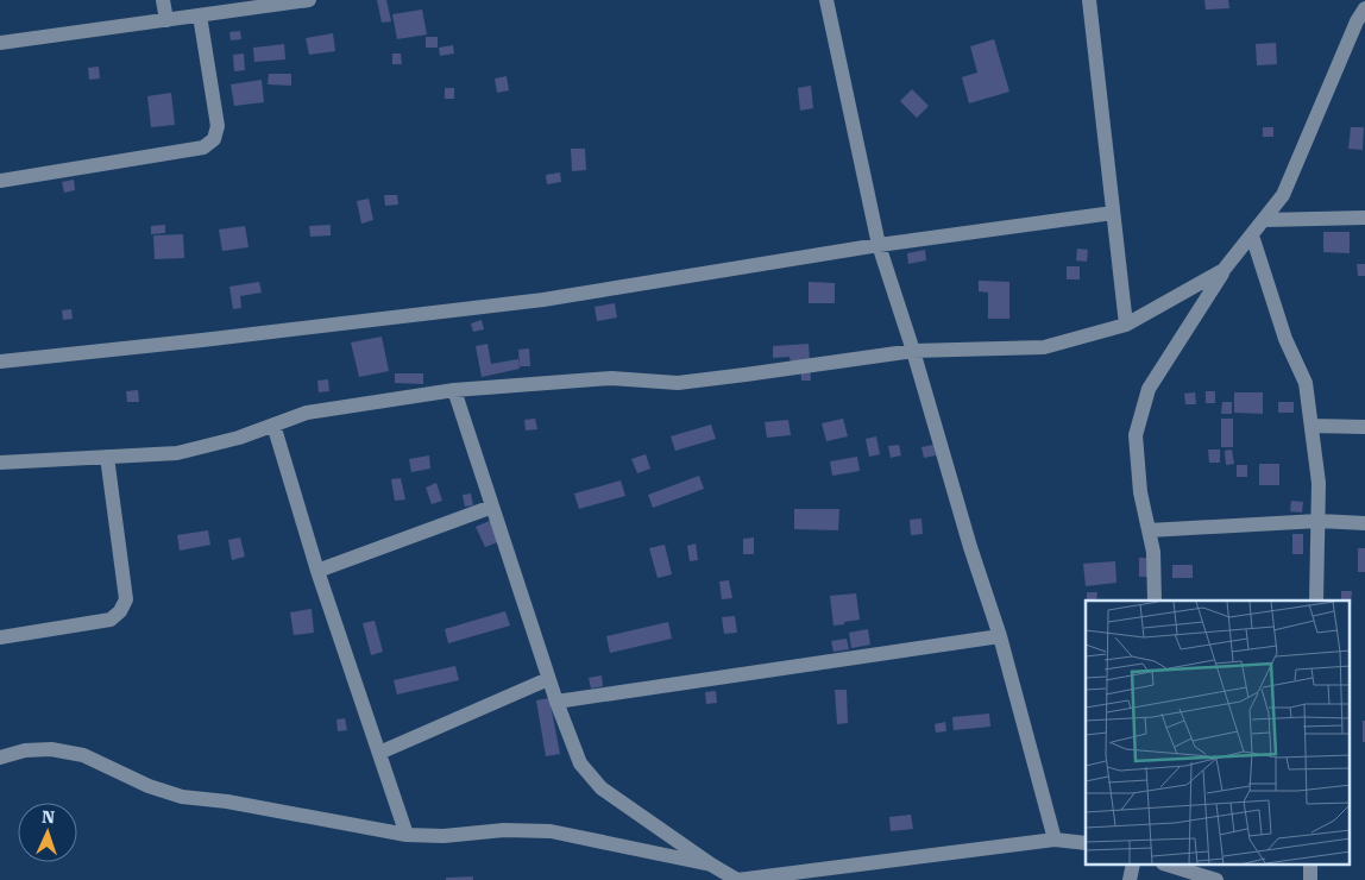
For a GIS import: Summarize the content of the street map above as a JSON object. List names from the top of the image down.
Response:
{
  "north": "top"
}
